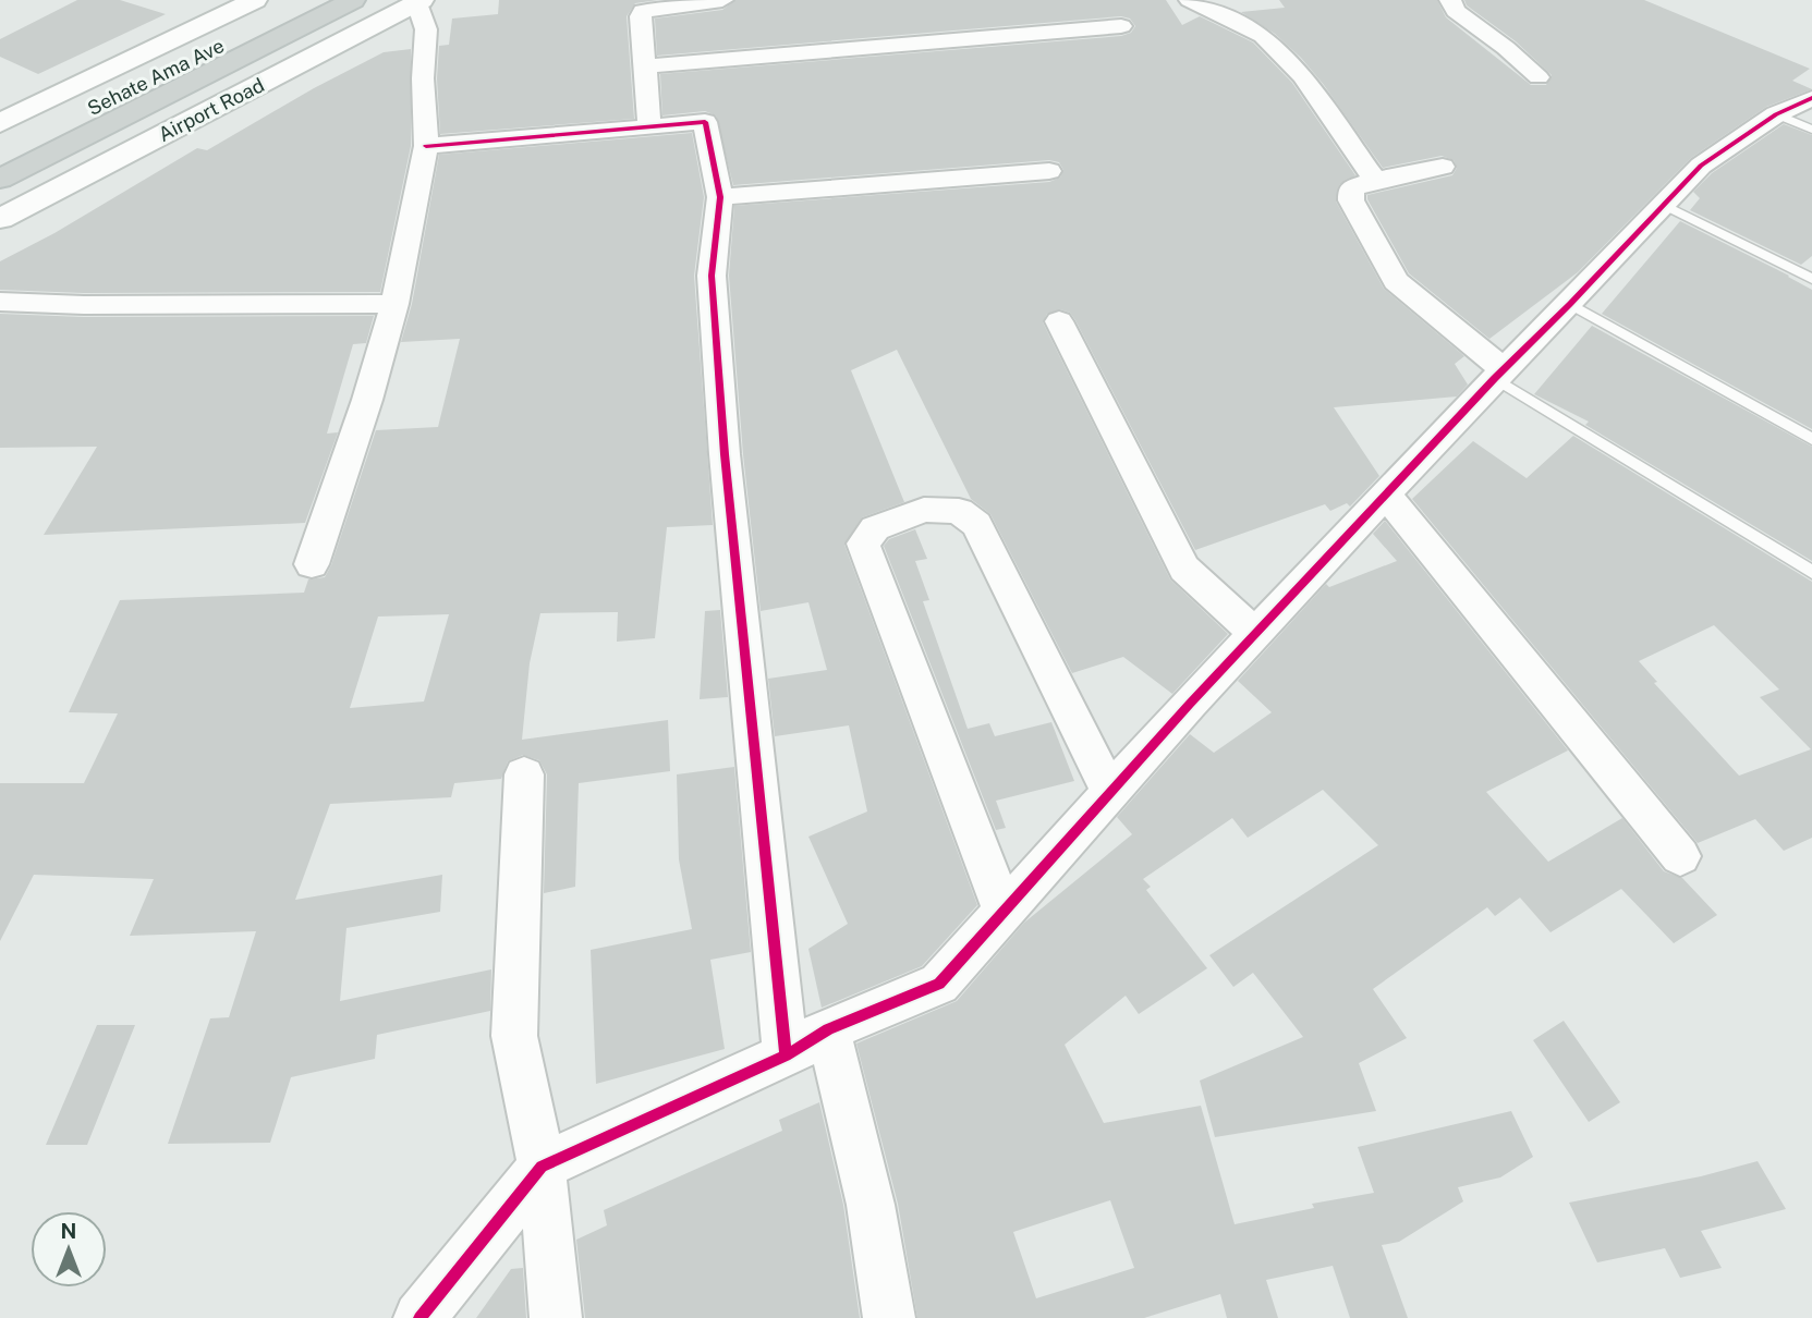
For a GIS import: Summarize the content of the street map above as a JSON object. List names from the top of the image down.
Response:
{
  "streets": {
    "main road": ["Sehate Ama Ave", "Airport Road"]
  },
  "north": "top"
}
